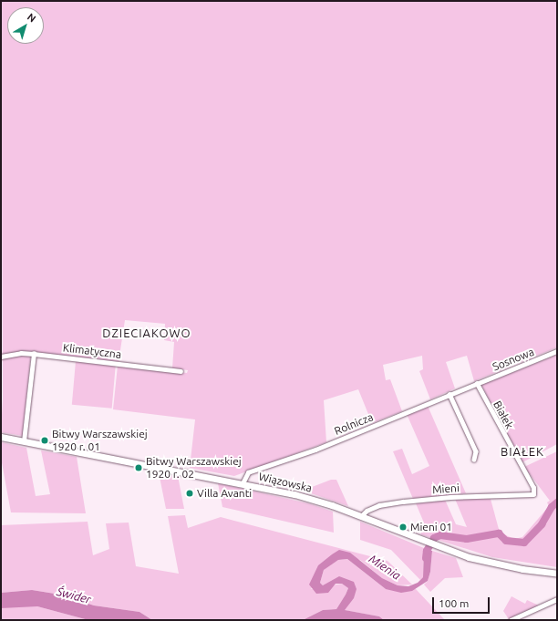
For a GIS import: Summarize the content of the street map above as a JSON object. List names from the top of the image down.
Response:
{
  "streets": {
    "main road": ["Wiązowska"],
    "street": [
      "Klimatyczna",
      "Sosnowa",
      "Białek",
      "Rolnicza",
      "Mieni"
    ]
  },
  "crossings": [
    ["Sosnowa", "Białek"],
    ["Sosnowa", "Rolnicza"],
    ["Białek", "Rolnicza"],
    ["Białek", "Mieni"],
    ["Rolnicza", "Wiązowska"],
    ["Wiązowska", "Mieni"]
  ],
  "districts": ["DZIECIAKOWO", "BIAŁEK"],
  "water": ["Mienia", "Świder"],
  "places": [
    "Bitwy Warszawskiej 1920 r. 01",
    "Bitwy Warszawskiej 1920 r. 02",
    "Villa Avanti",
    "Mieni 01"
  ],
  "scale_bar": "100 m",
  "north": "top right"
}
